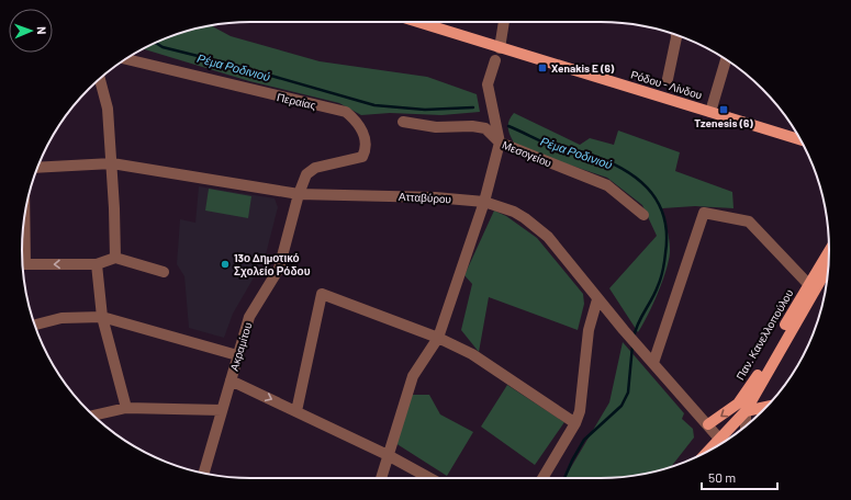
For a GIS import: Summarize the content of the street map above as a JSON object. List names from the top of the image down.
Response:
{
  "streets": {
    "main road": ["Ρόδου - Λίνδου", "Παν. Κανελλοπούλου"],
    "street": [
      "Περαίας",
      "Μεσογείου",
      "Ατταβύρου",
      "Ακραμίτου"
    ]
  },
  "crossings": [
    ["Περαίας", "Ατταβύρου"],
    ["Περαίας", "Ακραμίτου"],
    ["Ατταβύρου", "Παν. Κανελλοπούλου"],
    ["Ατταβύρου", "Ακραμίτου"]
  ],
  "water": ["Ρέμα Ροδινιού"],
  "places": {
    "transit": ["Xenakis E (6)", "Tzenesis (6)"],
    "other": ["13ο Δημοτικό Σχολείο Ρόδου"]
  },
  "scale_bar": "50 m",
  "north": "right"
}
